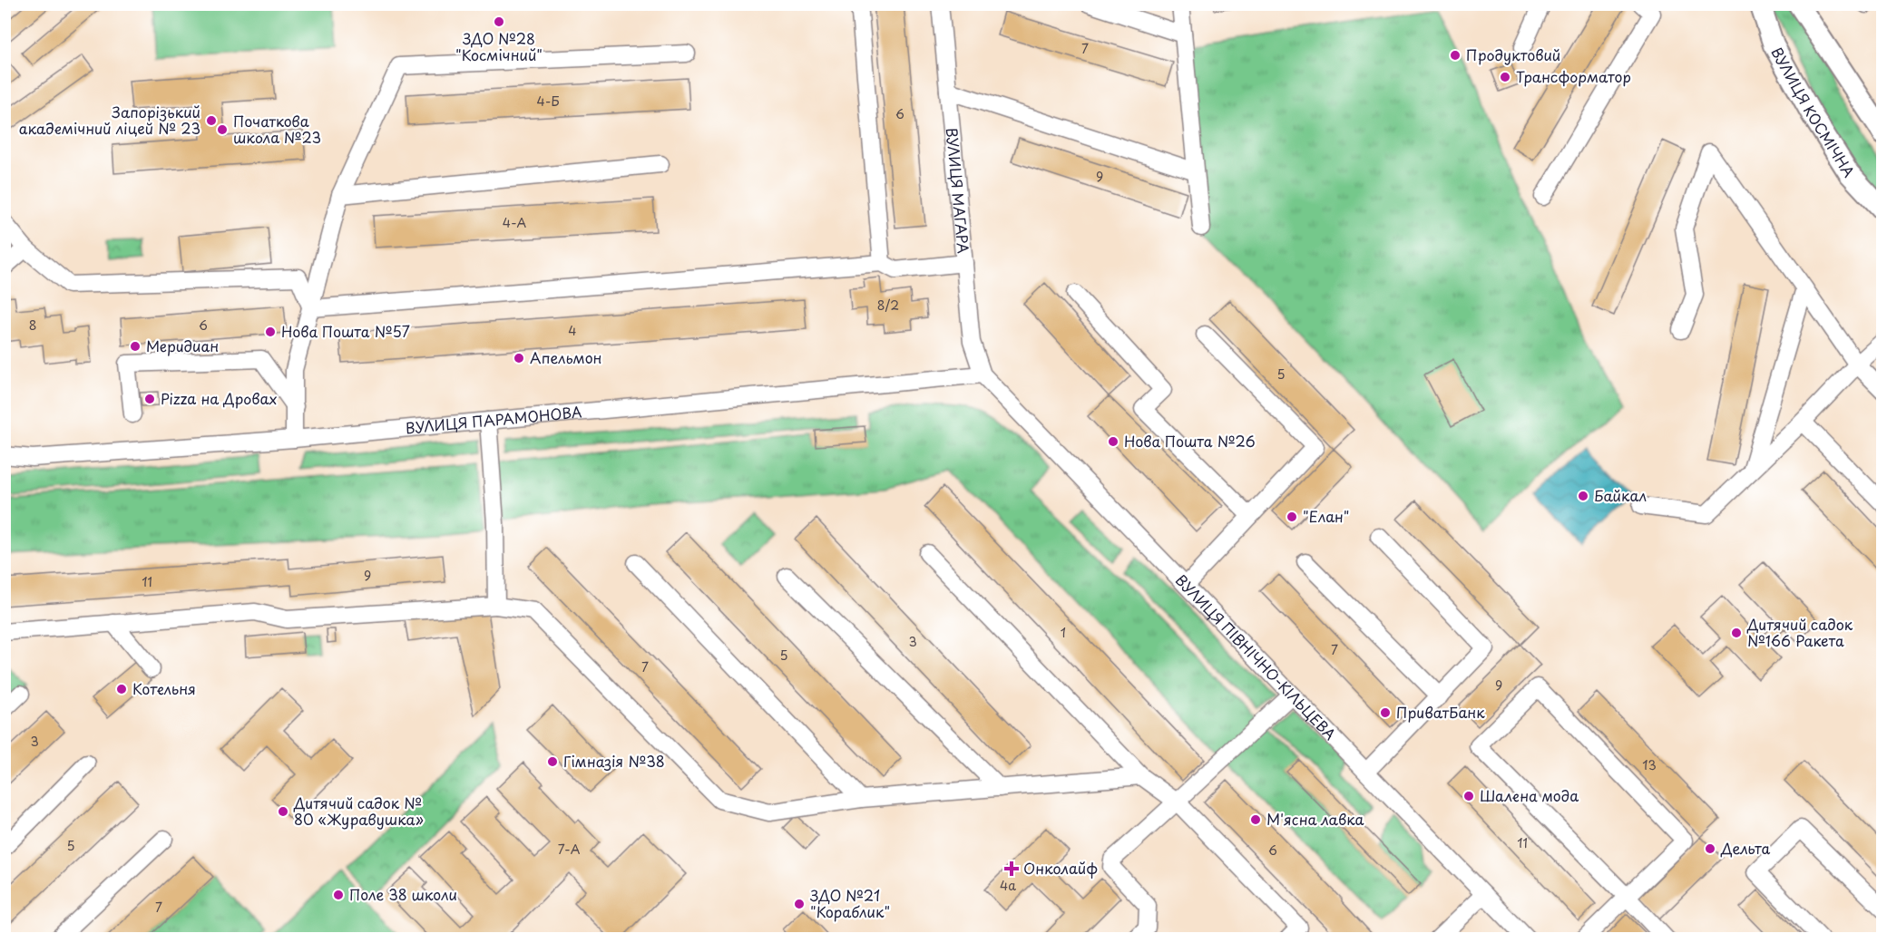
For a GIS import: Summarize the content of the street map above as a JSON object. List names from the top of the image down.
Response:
{
  "streets": {
    "main road": ["ВУЛИЦЯ КОСМІЧНА"],
    "street": ["ВУЛИЦЯ МАГАРА", "ВУЛИЦЯ ПАРАМОНОВА", "ВУЛИЦЯ ПІВНІЧНО-КІЛЬЦЕВА"]
  },
  "crossings": [
    ["ВУЛИЦЯ МАГАРА", "ВУЛИЦЯ ПАРАМОНОВА"],
    ["ВУЛИЦЯ МАГАРА", "ВУЛИЦЯ ПІВНІЧНО-КІЛЬЦЕВА"],
    ["ВУЛИЦЯ ПАРАМОНОВА", "ВУЛИЦЯ ПІВНІЧНО-КІЛЬЦЕВА"]
  ],
  "places": {
    "other": [
      "ЗДО №28 \"Космічний\"",
      "Продуктовий",
      "Трансформатор",
      "Запорізький академічний ліцей № 23",
      "Початкова школа №23",
      "Нова Пошта №57",
      "Меридиан",
      "Апельмон",
      "Pizza на Дровах",
      "Нова Пошта №26",
      "Байкал",
      "\"Елан\"",
      "Дитячий садок №166 Ракета",
      "Котельня",
      "ПриватБанк",
      "Гімназія №38",
      "Шалена мода",
      "Дитячий садок № 80 «Журавушка»",
      "М'ясна лавка",
      "Дельта",
      "Поле 38 школи",
      "ЗДО №21 \"Кораблик\""
    ],
    "health": ["Онколайф"]
  },
  "house_numbers": [
    "7",
    "4-Б",
    "6",
    "9",
    "4-А",
    "8/2",
    "8",
    "6",
    "4",
    "5",
    "9",
    "11",
    "1",
    "3",
    "7",
    "5",
    "7",
    "9",
    "3",
    "13",
    "11",
    "5",
    "7-А",
    "6",
    "4а",
    "7"
  ]
}
